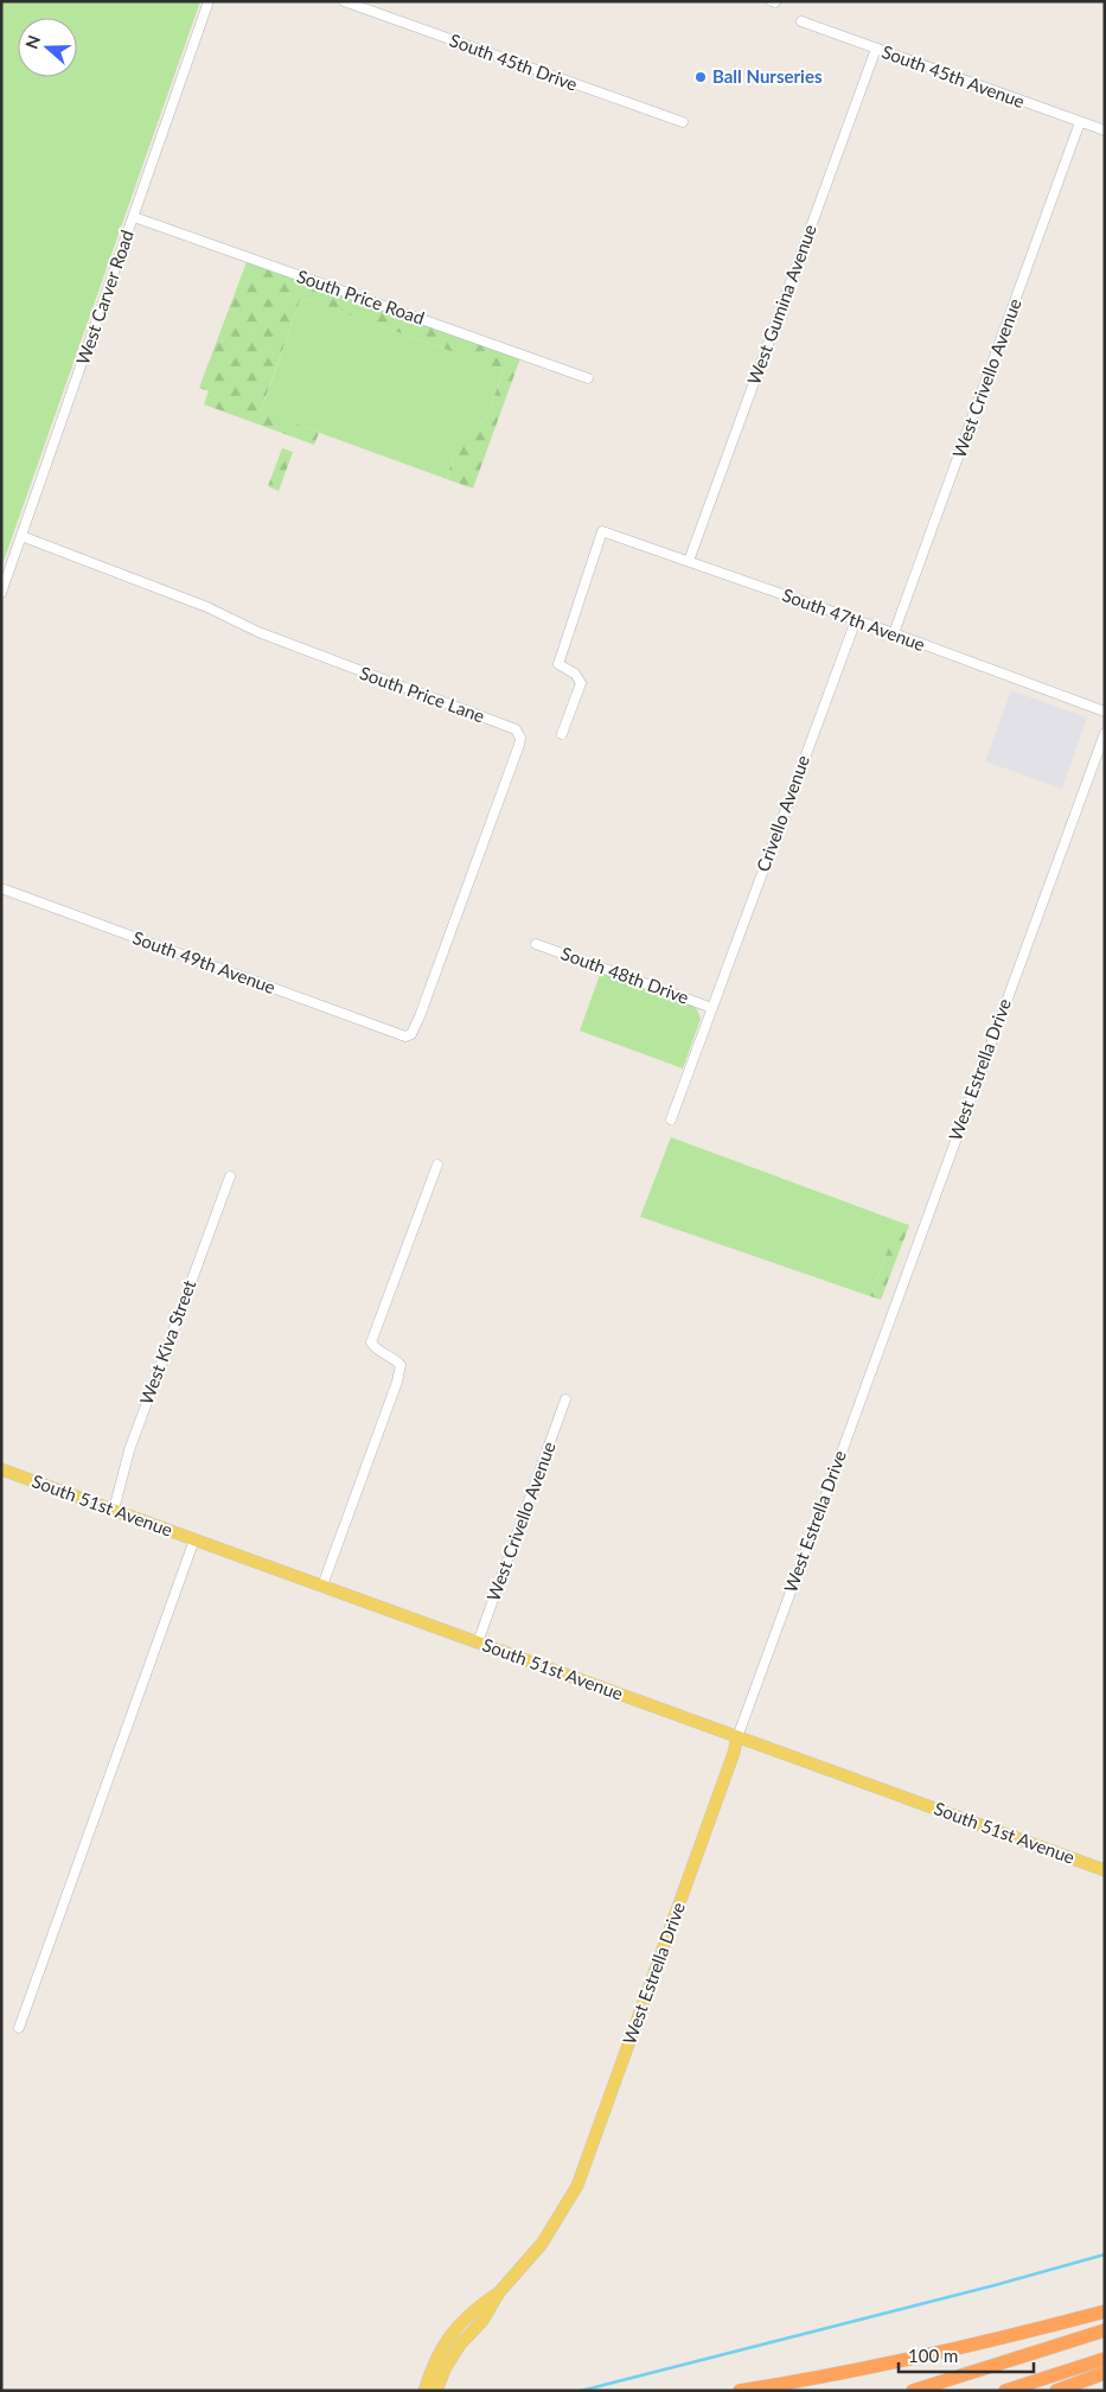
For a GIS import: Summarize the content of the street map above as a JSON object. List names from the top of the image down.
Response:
{
  "streets": {
    "main road": ["West Estrella Drive", "South 51st Avenue"],
    "street": [
      "South 45th Drive",
      "South 45th Avenue",
      "West Carver Road",
      "South Price Road",
      "West Gumina Avenue",
      "West Crivello Avenue",
      "South 47th Avenue",
      "South Price Lane",
      "Crivello Avenue",
      "South 49th Avenue",
      "South 48th Drive",
      "West Kiva Street"
    ]
  },
  "crossings": [
    ["South 45th Avenue", "West Gumina Avenue"],
    ["South 45th Avenue", "West Crivello Avenue"],
    ["West Carver Road", "South Price Road"],
    ["West Carver Road", "South Price Lane"],
    ["West Gumina Avenue", "South 47th Avenue"],
    ["West Crivello Avenue", "South 47th Avenue"],
    ["West Crivello Avenue", "South 51st Avenue"],
    ["South 47th Avenue", "Crivello Avenue"],
    ["South Price Lane", "South 49th Avenue"],
    ["Crivello Avenue", "South 48th Drive"],
    ["West Estrella Drive", "South 51st Avenue"],
    ["West Kiva Street", "South 51st Avenue"]
  ],
  "places": ["Ball Nurseries"],
  "scale_bar": "100 m",
  "north": "left"
}
